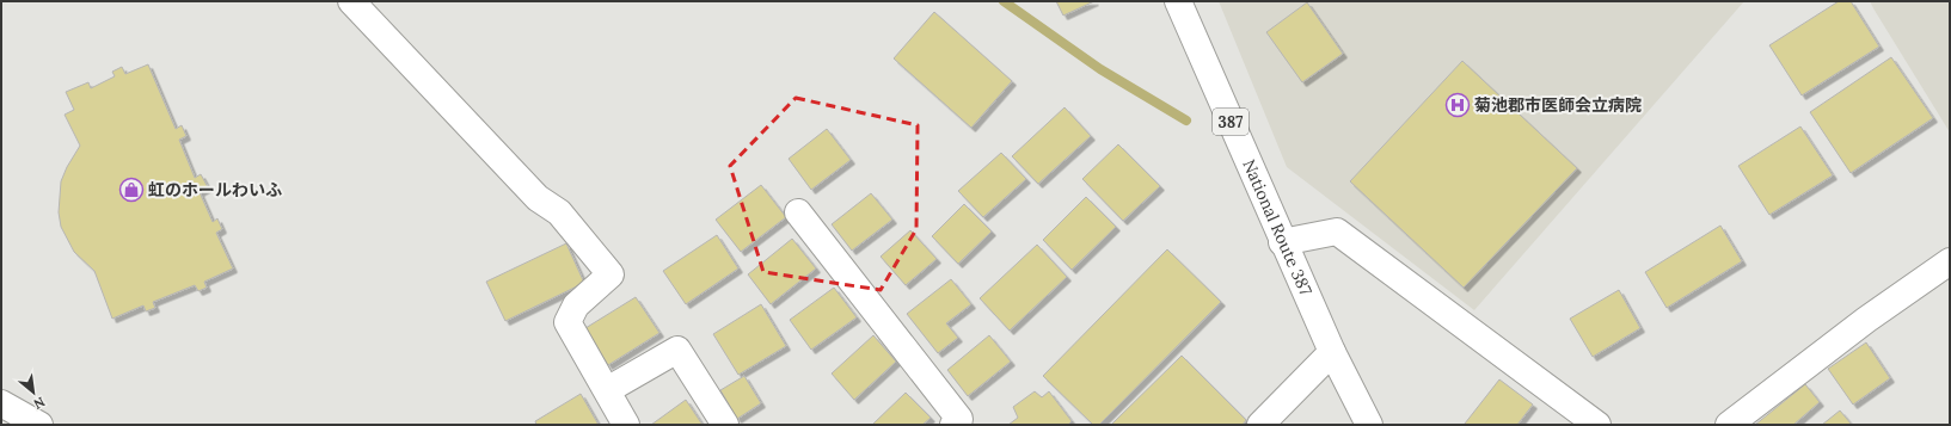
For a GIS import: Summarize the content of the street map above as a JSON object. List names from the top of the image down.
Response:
{
  "streets": {
    "main road": ["387", "National Route 387"]
  },
  "places": {
    "hospital": ["菊池郡市医師会立病院"],
    "shop": ["虹のホールわいふ"]
  },
  "north": "bottom right"
}
